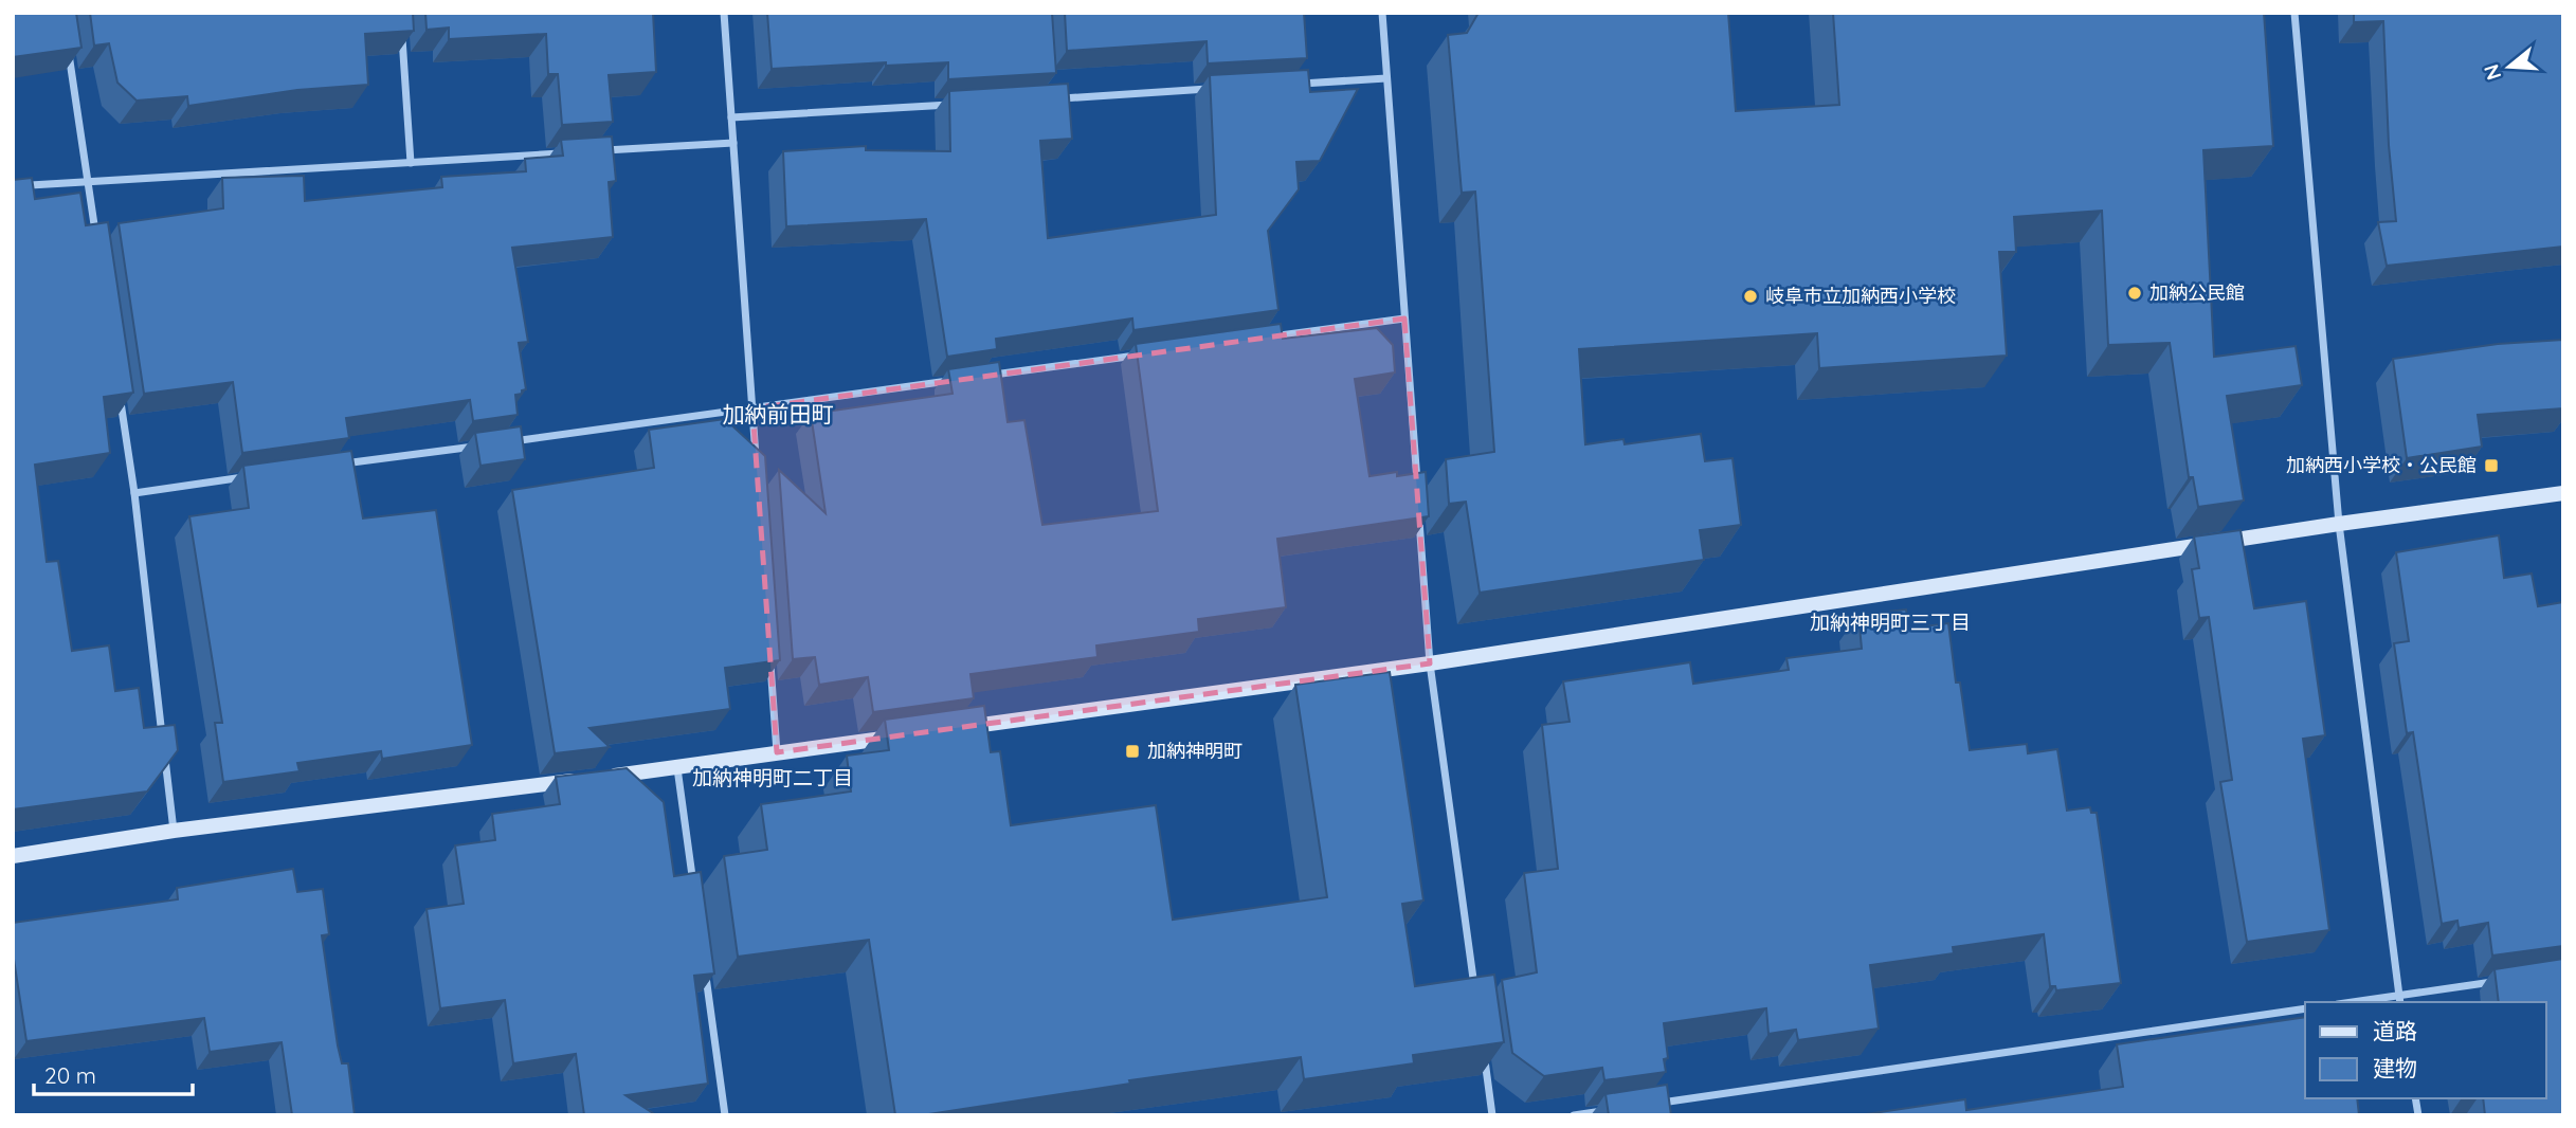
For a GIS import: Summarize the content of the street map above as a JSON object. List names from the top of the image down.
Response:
{
  "districts": ["加納前田町", "加納神明町三丁目", "加納神明町二丁目"],
  "places": {
    "other": ["加納公民館", "岐阜市立加納西小学校"],
    "transit": ["加納西小学校・公民館", "加納神明町"]
  },
  "legend": ["道路", "建物"],
  "scale_bar": "20 m",
  "north": "left"
}
